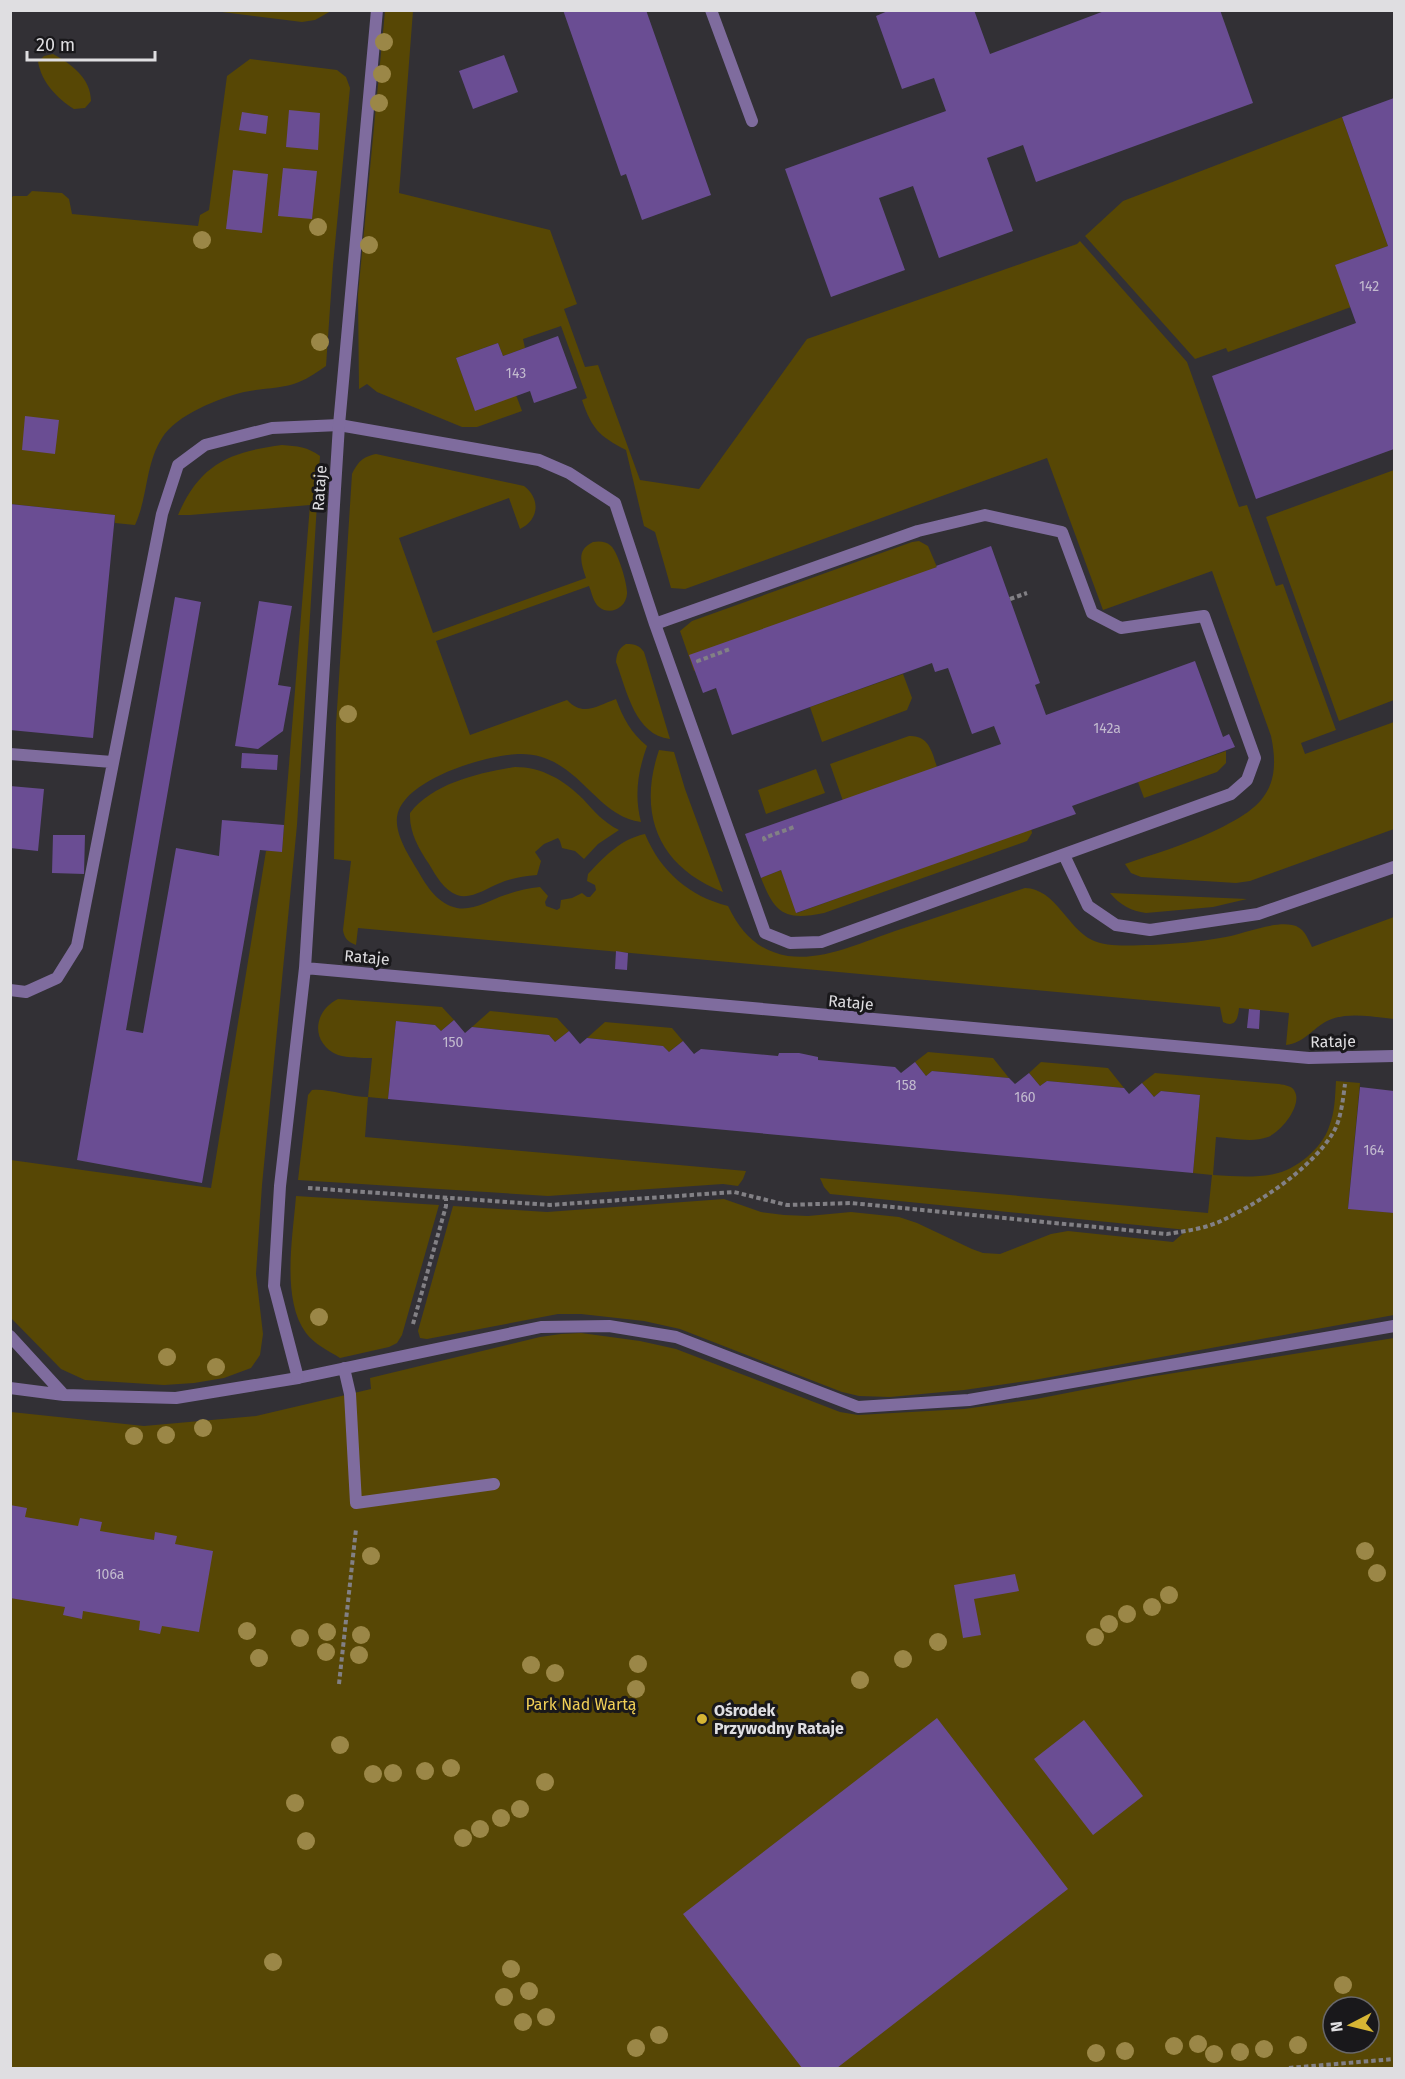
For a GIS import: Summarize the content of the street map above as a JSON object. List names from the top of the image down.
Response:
{
  "streets": {
    "street": ["Rataje"]
  },
  "parks": ["Park Nad Wartą"],
  "places": ["Ośrodek Przywodny Rataje"],
  "house_numbers": [
    "142",
    "143",
    "142a",
    "150",
    "158",
    "160",
    "164",
    "106a"
  ],
  "scale_bar": "20 m",
  "north": "left"
}
